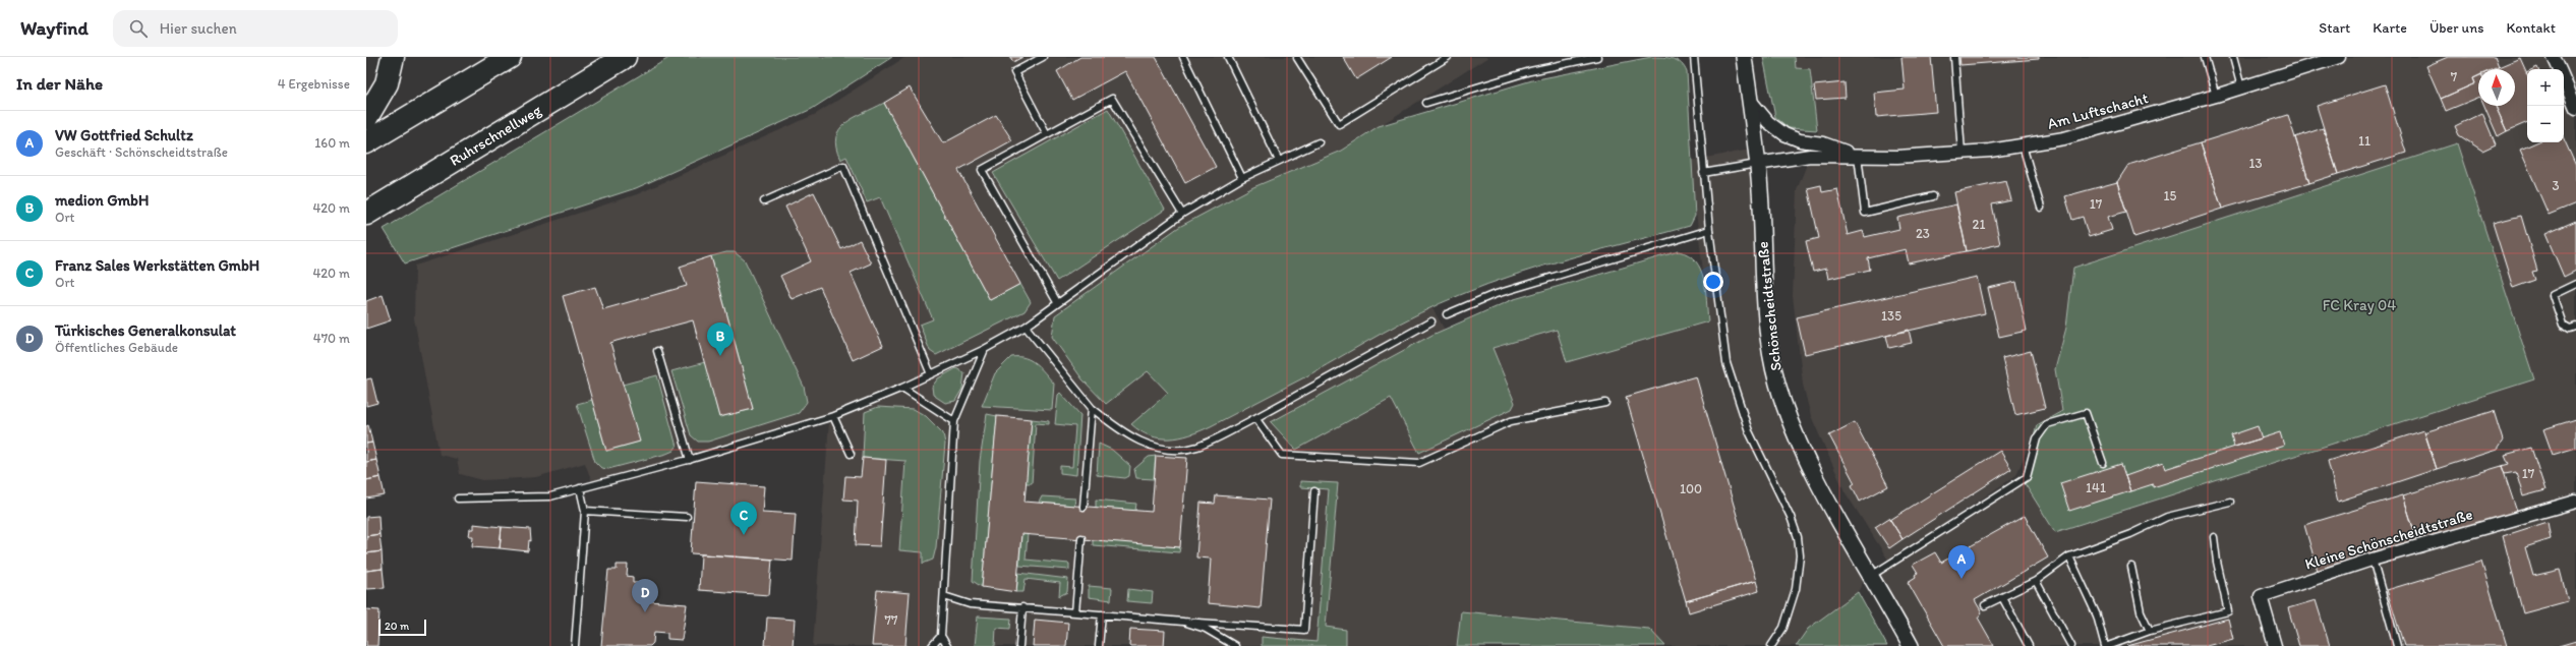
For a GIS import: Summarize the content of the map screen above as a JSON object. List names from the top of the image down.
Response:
{
  "streets": {
    "highway": ["Ruhrschnellweg"],
    "street": ["Am Luftschacht", "Schönscheidtstraße", "Kleine Schönscheidtstraße"]
  },
  "crossings": [
    ["Am Luftschacht", "Schönscheidtstraße"]
  ],
  "parks": ["FC Kray 04"],
  "house_numbers": [
    "7",
    "11",
    "13",
    "3",
    "15",
    "17",
    "21",
    "23",
    "135",
    "17",
    "141",
    "100",
    "77"
  ],
  "scale_bar": "20 m",
  "north": "top",
  "page": {
    "header": "Wayfind",
    "search": "Hier suchen",
    "nav": [
      "Start",
      "Karte",
      "Über uns",
      "Kontakt"
    ],
    "heading": ["In der Nähe", "4 Ergebnisse"],
    "map_buttons": ["+", "−"],
    "list": [
      {
        "mark": "A",
        "name": "VW Gottfried Schultz",
        "note": "Geschäft · Schönscheidtstraße",
        "value": "160 m"
      },
      {
        "mark": "B",
        "name": "medion GmbH",
        "note": "Ort",
        "value": "420 m"
      },
      {
        "mark": "C",
        "name": "Franz Sales Werkstätten GmbH",
        "note": "Ort",
        "value": "420 m"
      },
      {
        "mark": "D",
        "name": "Türkisches Generalkonsulat",
        "note": "Öffentliches Gebäude",
        "value": "470 m"
      }
    ],
    "pins": [
      "B",
      "C",
      "A",
      "D"
    ],
    "scale": "20 m"
  }
}
